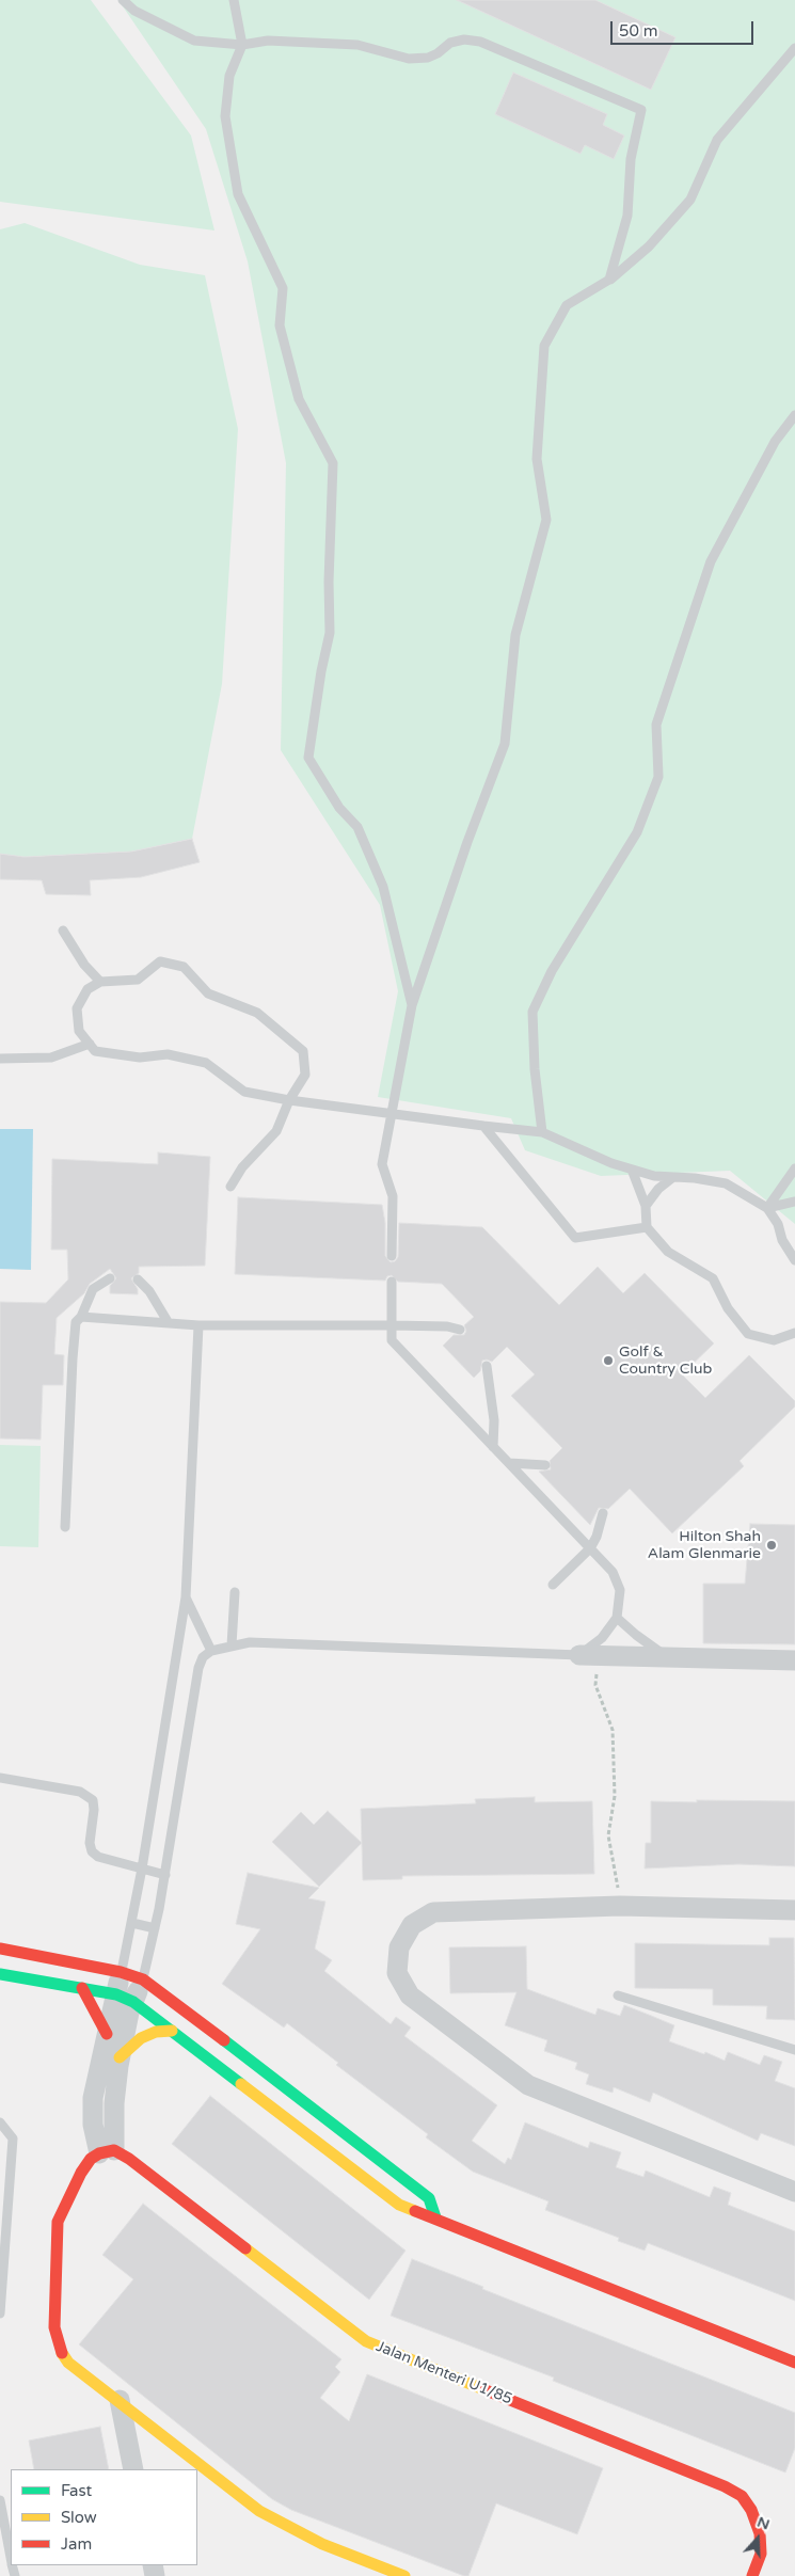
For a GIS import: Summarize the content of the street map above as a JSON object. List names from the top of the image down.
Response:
{
  "streets": {
    "street": ["Jalan Menteri U1/85"]
  },
  "places": ["Golf & Country Club", "Hilton Shah Alam Glenmarie"],
  "legend": ["Fast", "Slow", "Jam"],
  "scale_bar": "50 m",
  "north": "top"
}
